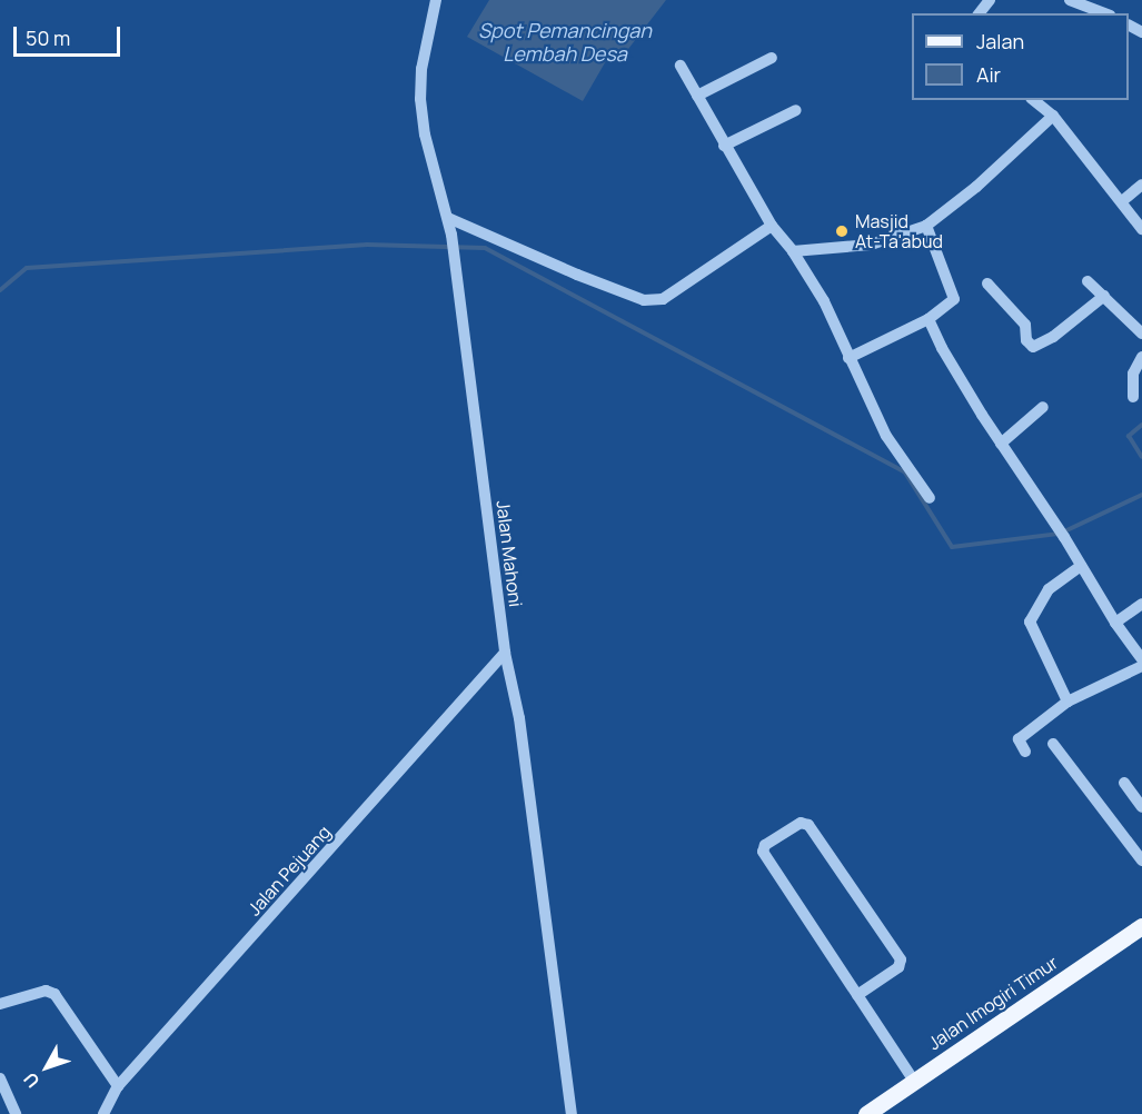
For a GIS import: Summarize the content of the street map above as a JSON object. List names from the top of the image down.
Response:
{
  "streets": {
    "main road": ["Jalan Imogiri Timur"],
    "street": ["Jalan Mahoni", "Jalan Pejuang"]
  },
  "crossings": [
    ["Jalan Mahoni", "Jalan Pejuang"]
  ],
  "water": ["Spot Pemancingan Lembah Desa"],
  "places": ["Masjid At-Ta'abud"],
  "legend": ["Jalan", "Air"],
  "scale_bar": "50 m",
  "north": "bottom left"
}
